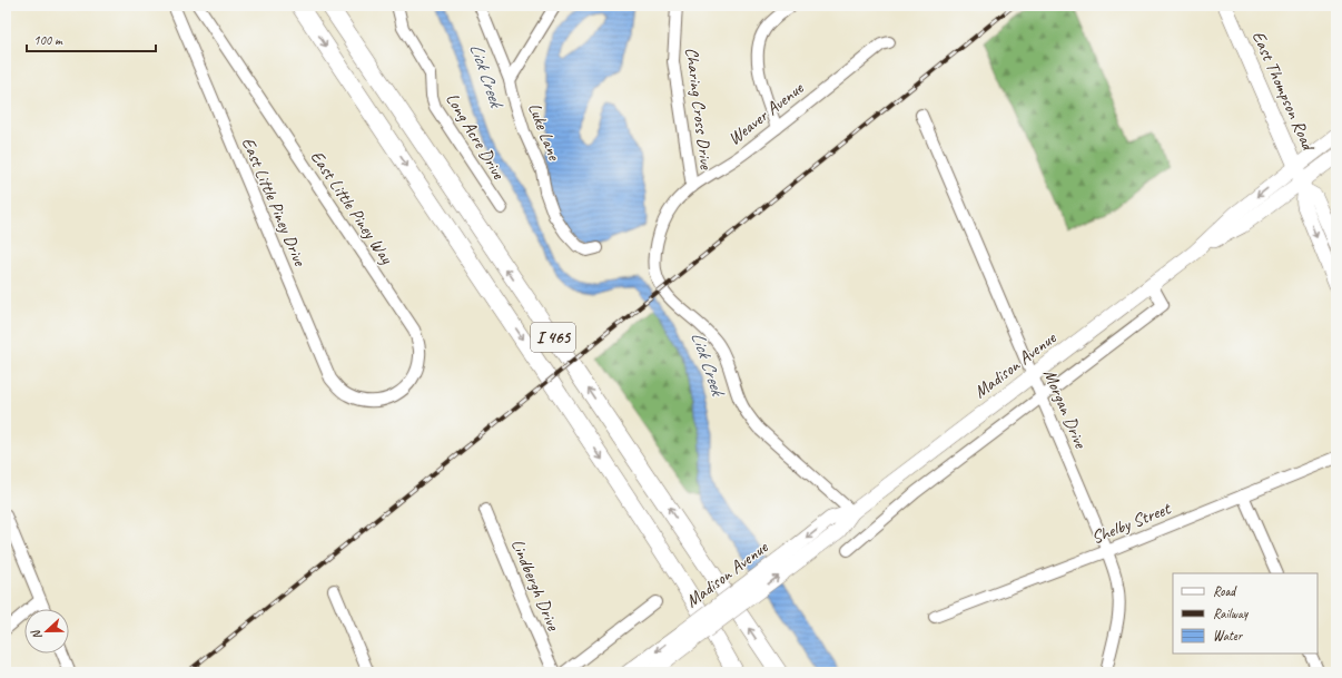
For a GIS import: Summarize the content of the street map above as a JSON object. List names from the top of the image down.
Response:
{
  "streets": {
    "highway": ["I 465"],
    "main road": ["East Thompson Road", "Madison Avenue"],
    "street": [
      "Charing Cross Drive",
      "Weaver Avenue",
      "Luke Lane",
      "Long Acre Drive",
      "East Little Piney Drive",
      "East Little Piney Way",
      "Morgan Drive",
      "Shelby Street",
      "Lindbergh Drive"
    ]
  },
  "crossings": [
    ["East Thompson Road", "Madison Avenue"],
    ["Charing Cross Drive", "Weaver Avenue"],
    ["Weaver Avenue", "Madison Avenue"],
    ["East Little Piney Drive", "East Little Piney Way"],
    ["Madison Avenue", "Morgan Drive"],
    ["Morgan Drive", "Shelby Street"]
  ],
  "water": ["Lick Creek"],
  "legend": ["Road", "Railway", "Water"],
  "scale_bar": "100 m",
  "north": "left"
}
